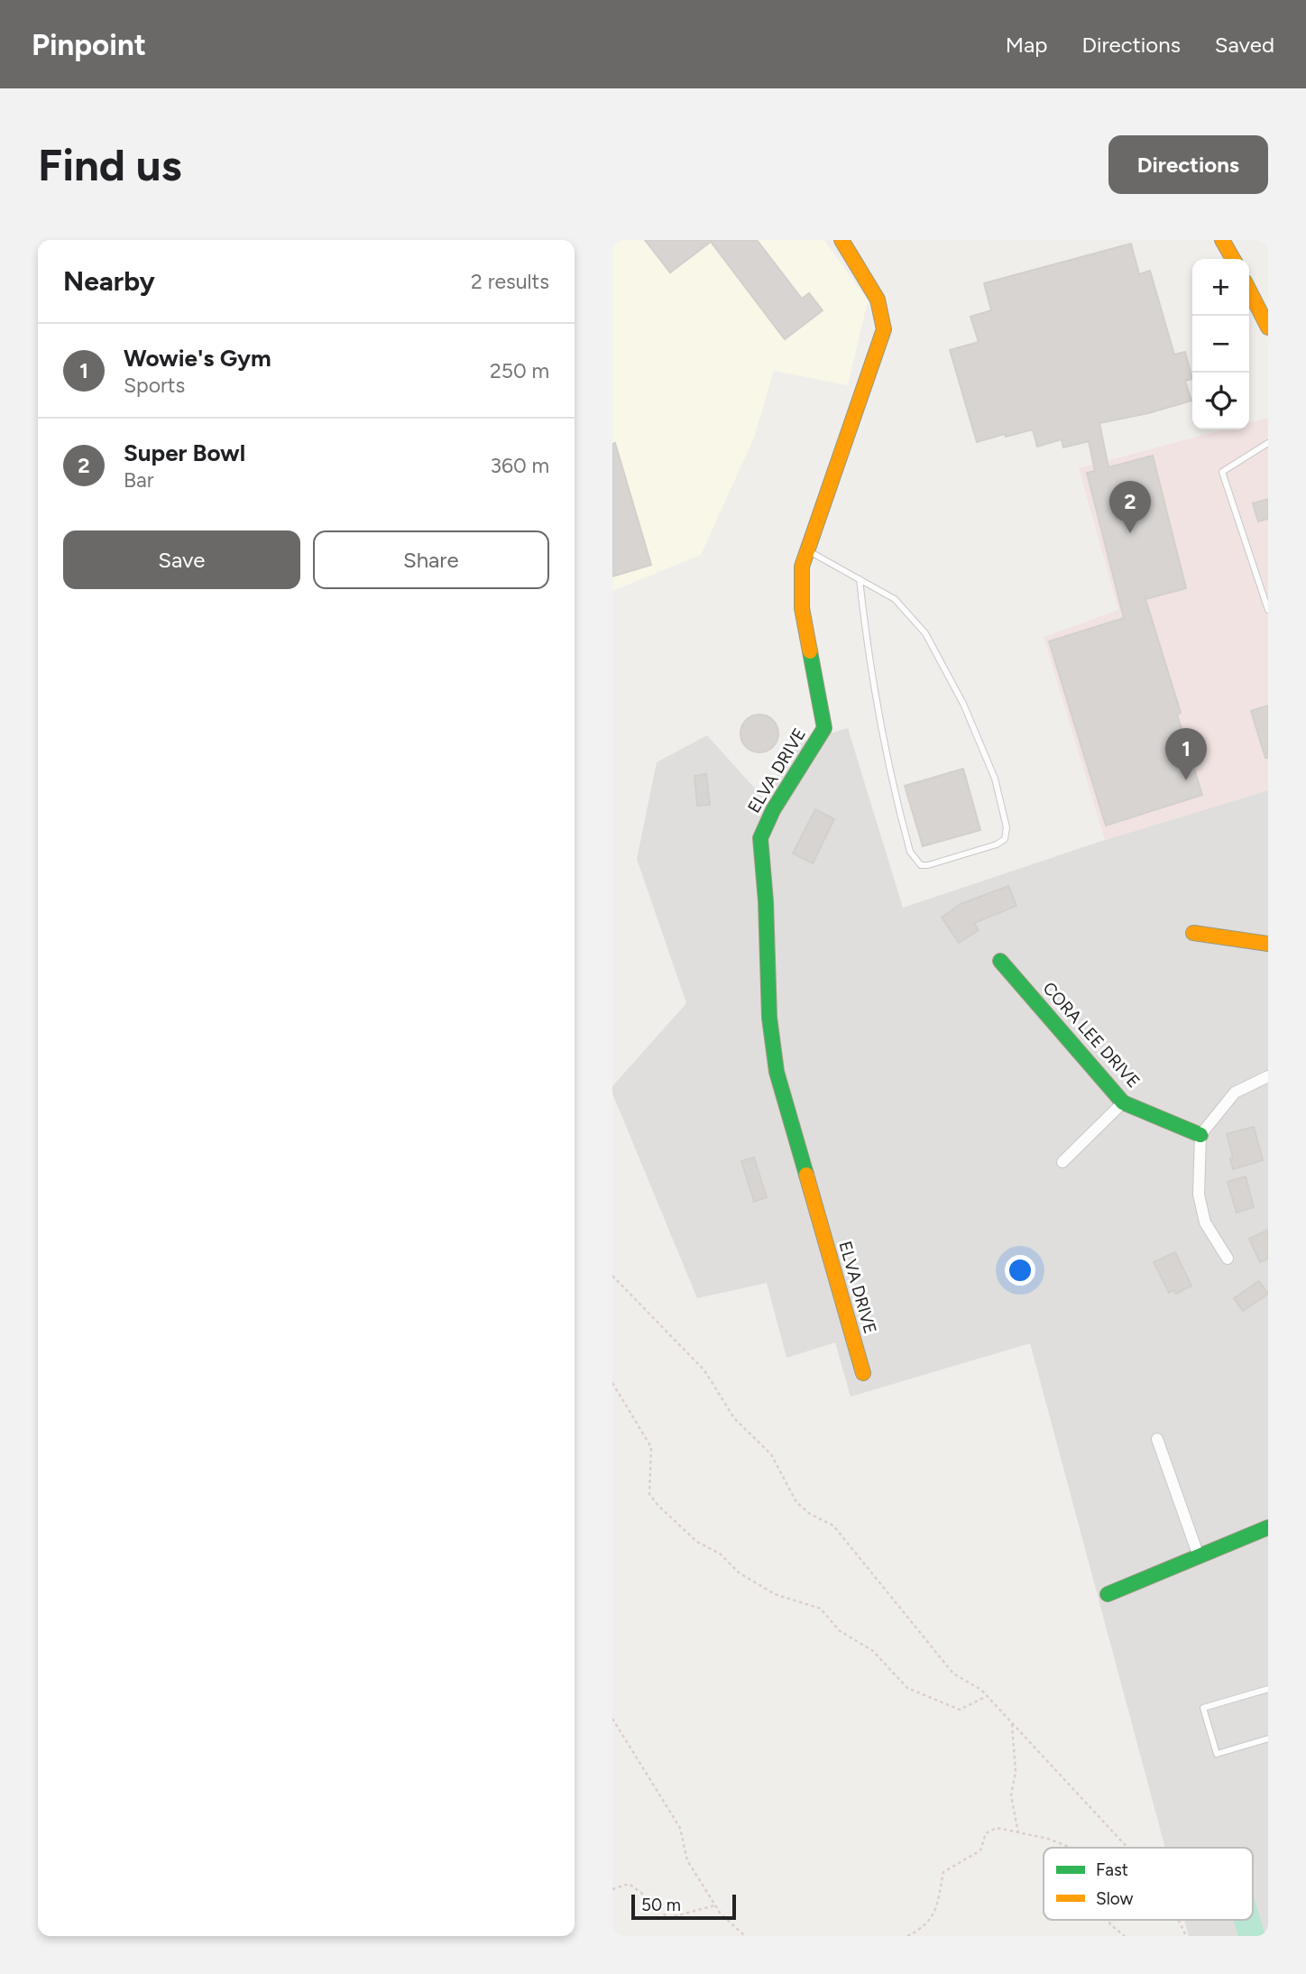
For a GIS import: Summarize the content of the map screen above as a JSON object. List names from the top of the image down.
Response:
{
  "streets": {
    "street": ["ELVA DRIVE", "CORA LEE DRIVE"]
  },
  "legend": ["Fast", "Slow"],
  "scale_bar": "50 m",
  "page": {
    "header": "Pinpoint",
    "nav": ["Map", "Directions", "Saved"],
    "buttons": [
      "Directions",
      ["Save", "Share"]
    ],
    "title": "Find us",
    "heading": ["Nearby", "2 results"],
    "map_buttons": ["+", "−"],
    "list": [
      {
        "mark": "1",
        "name": "Wowie's Gym",
        "note": "Sports",
        "value": "250 m"
      },
      {
        "mark": "2",
        "name": "Super Bowl",
        "note": "Bar",
        "value": "360 m"
      }
    ],
    "pins": ["2", "1"],
    "scale": "50 m"
  }
}
